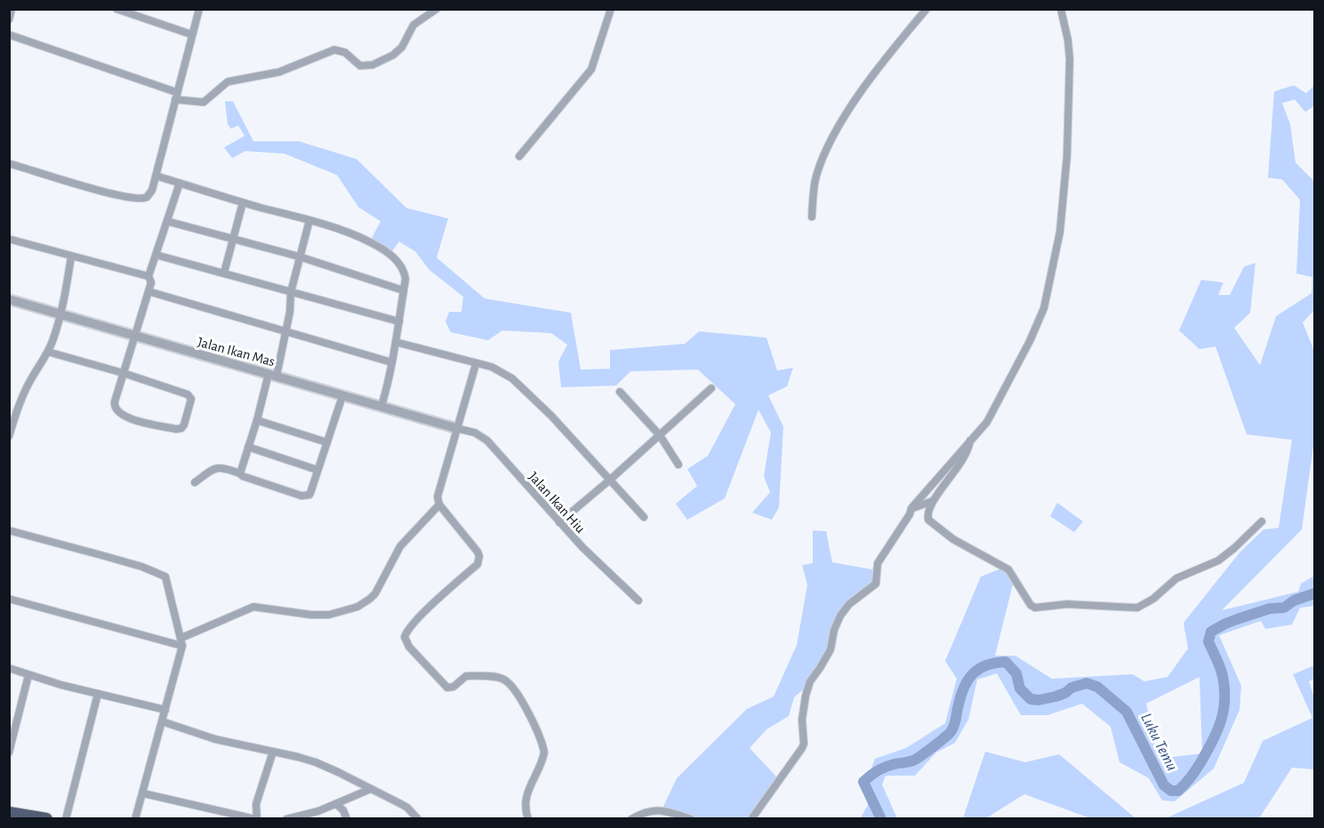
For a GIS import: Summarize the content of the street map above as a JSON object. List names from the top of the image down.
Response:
{
  "streets": {
    "street": ["Jalan Ikan Mas", "Jalan Ikan Hiu"]
  },
  "crossings": [
    ["Jalan Ikan Mas", "Jalan Ikan Hiu"]
  ],
  "water": ["Luku Temu"]
}
